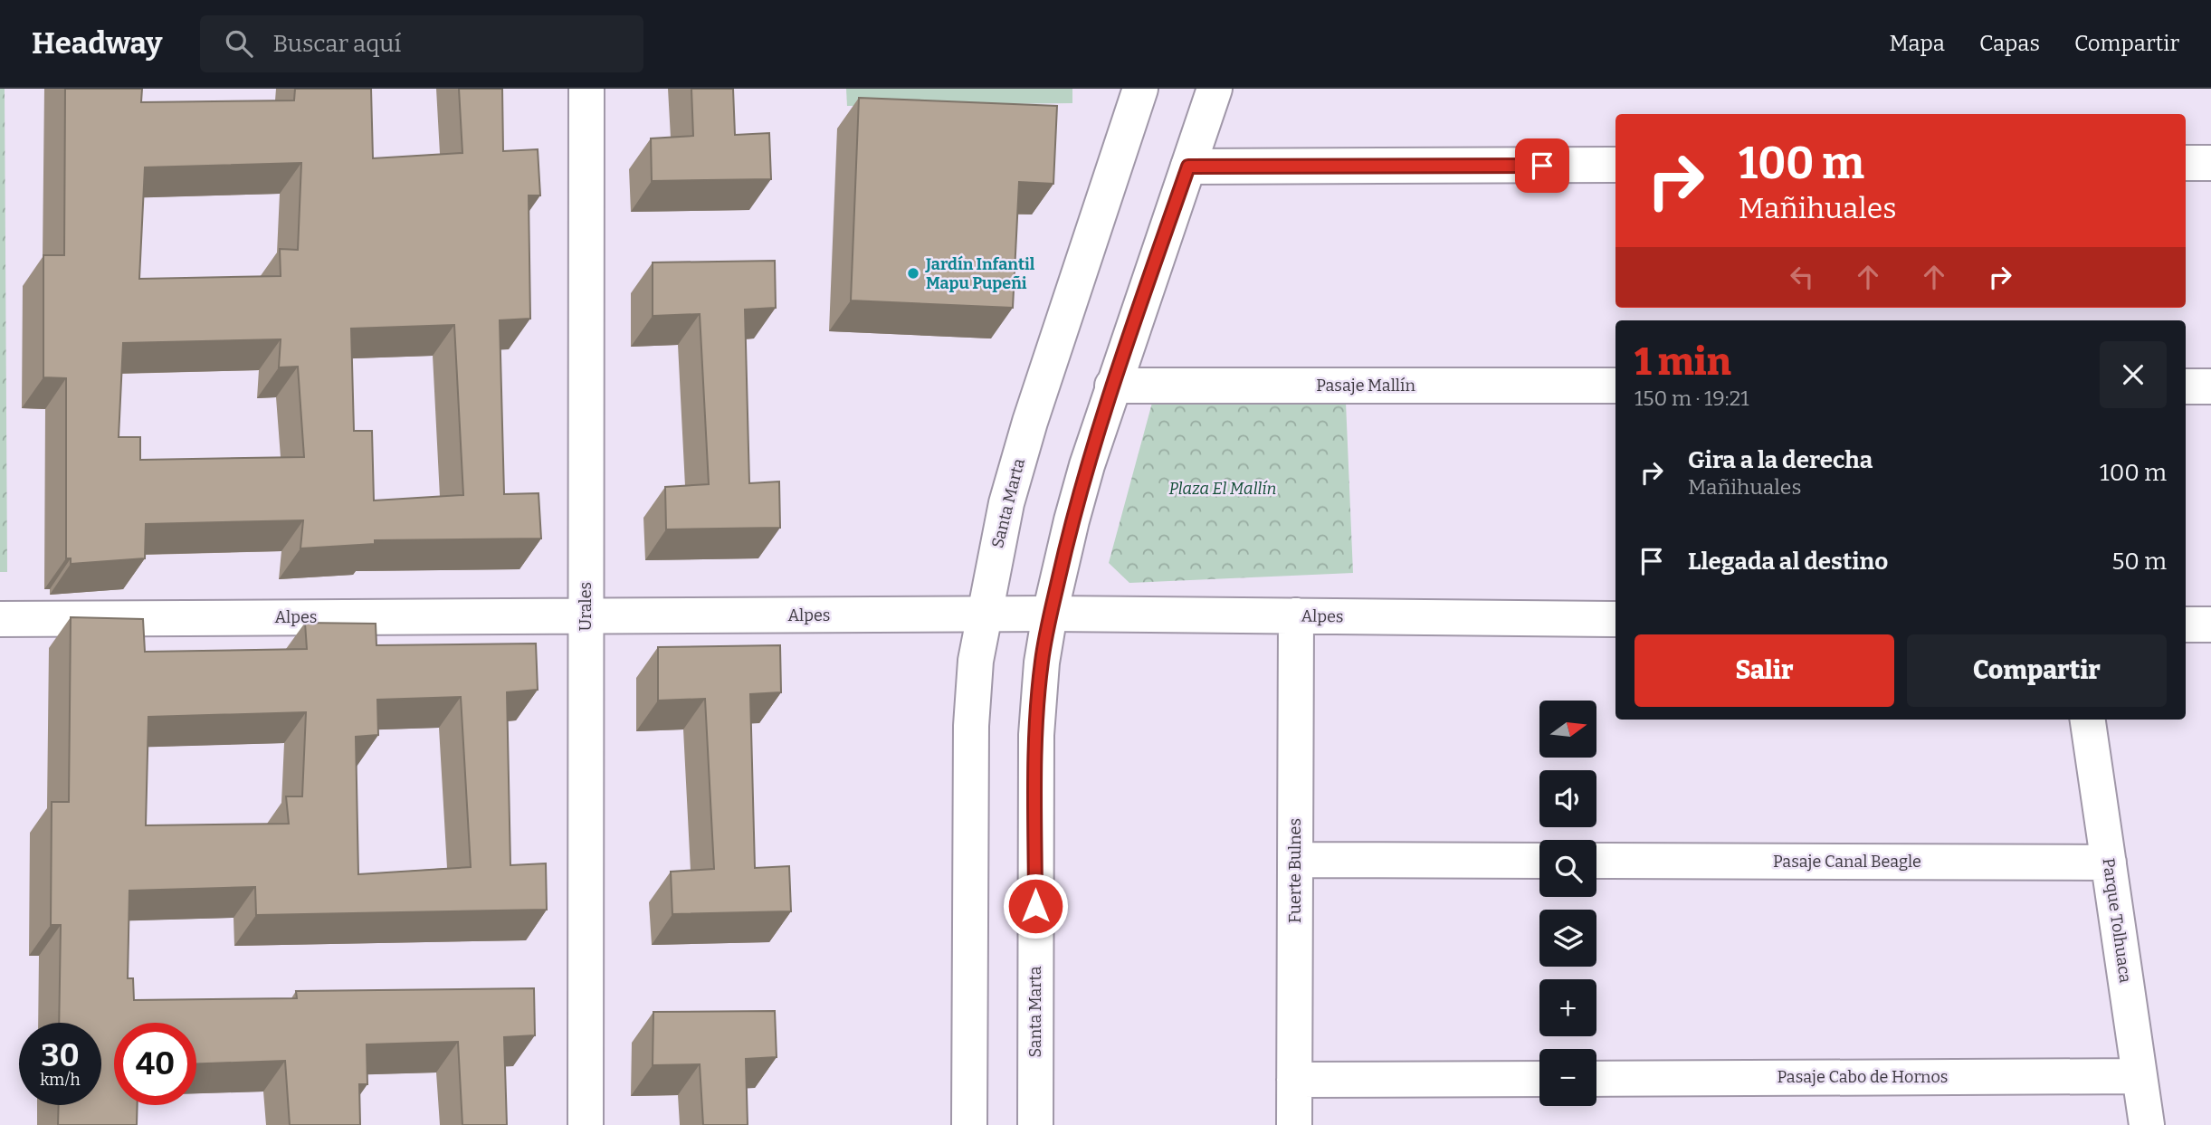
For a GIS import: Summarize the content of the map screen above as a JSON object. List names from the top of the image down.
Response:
{
  "streets": {
    "street": [
      "Pasaje Mallín",
      "Santa Marta",
      "Urales",
      "Alpes",
      "Pasaje Canal Beagle",
      "Fuerte Bulnes",
      "Parque Tolhuaca",
      "Pasaje Cabo de Hornos"
    ]
  },
  "crossings": [
    ["Pasaje Mallín", "Santa Marta"],
    ["Santa Marta", "Alpes"],
    ["Urales", "Alpes"],
    ["Alpes", "Fuerte Bulnes"],
    ["Pasaje Canal Beagle", "Parque Tolhuaca"],
    ["Parque Tolhuaca", "Pasaje Cabo de Hornos"]
  ],
  "parks": ["Plaza El Mallín"],
  "places": ["Jardín Infantil Mapu Pupeñi"],
  "north": "right",
  "page": {
    "header": "Headway",
    "search": "Buscar aquí",
    "nav": ["Mapa", "Capas", "Compartir"],
    "turn": ["100 m", "Mañihuales"],
    "heading": ["1 min", "150 m · 19:21"],
    "list": [
      {
        "name": "Gira a la derecha",
        "note": "Mañihuales",
        "value": "100 m"
      },
      {
        "name": "Llegada al destino",
        "value": "50 m"
      }
    ],
    "buttons": ["Salir", "Compartir"],
    "map_buttons": ["+", "−"],
    "speed": "30 km/h",
    "limit": "40"
  }
}
